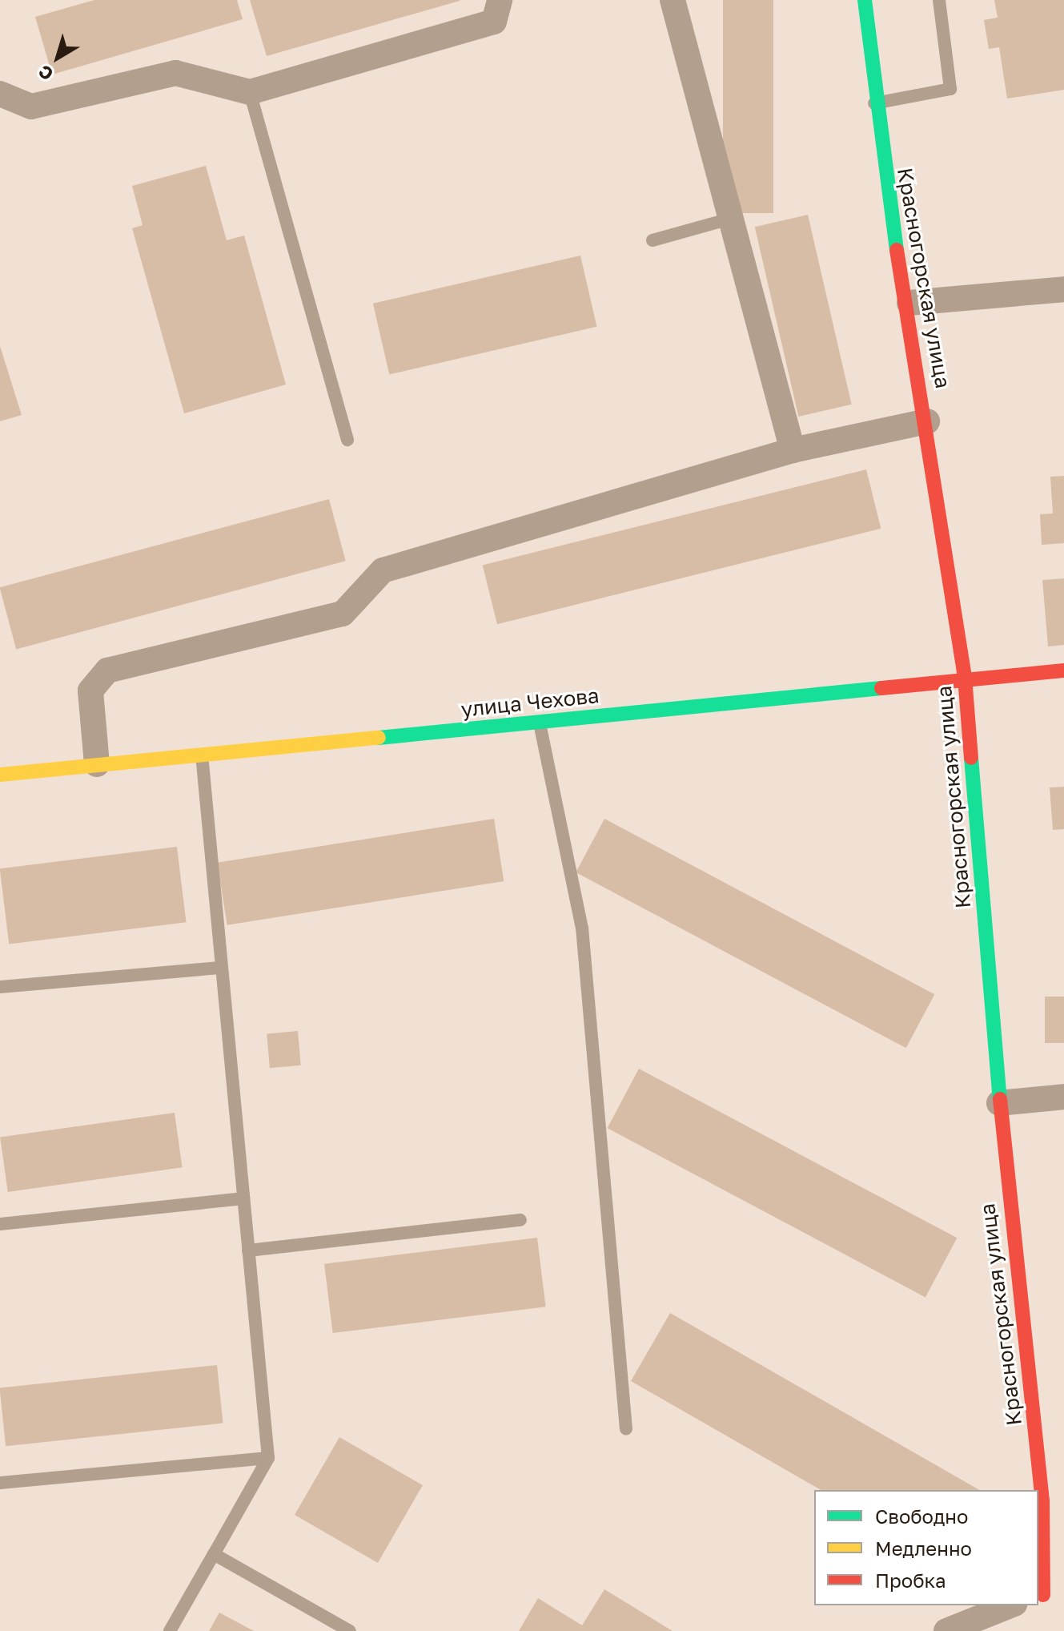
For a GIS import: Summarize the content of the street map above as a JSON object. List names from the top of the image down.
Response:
{
  "streets": {
    "street": ["Красногорская улица", "улица Чехова"]
  },
  "crossings": [
    ["Красногорская улица", "улица Чехова"]
  ],
  "legend": ["Свободно", "Медленно", "Пробка"],
  "north": "bottom left"
}
